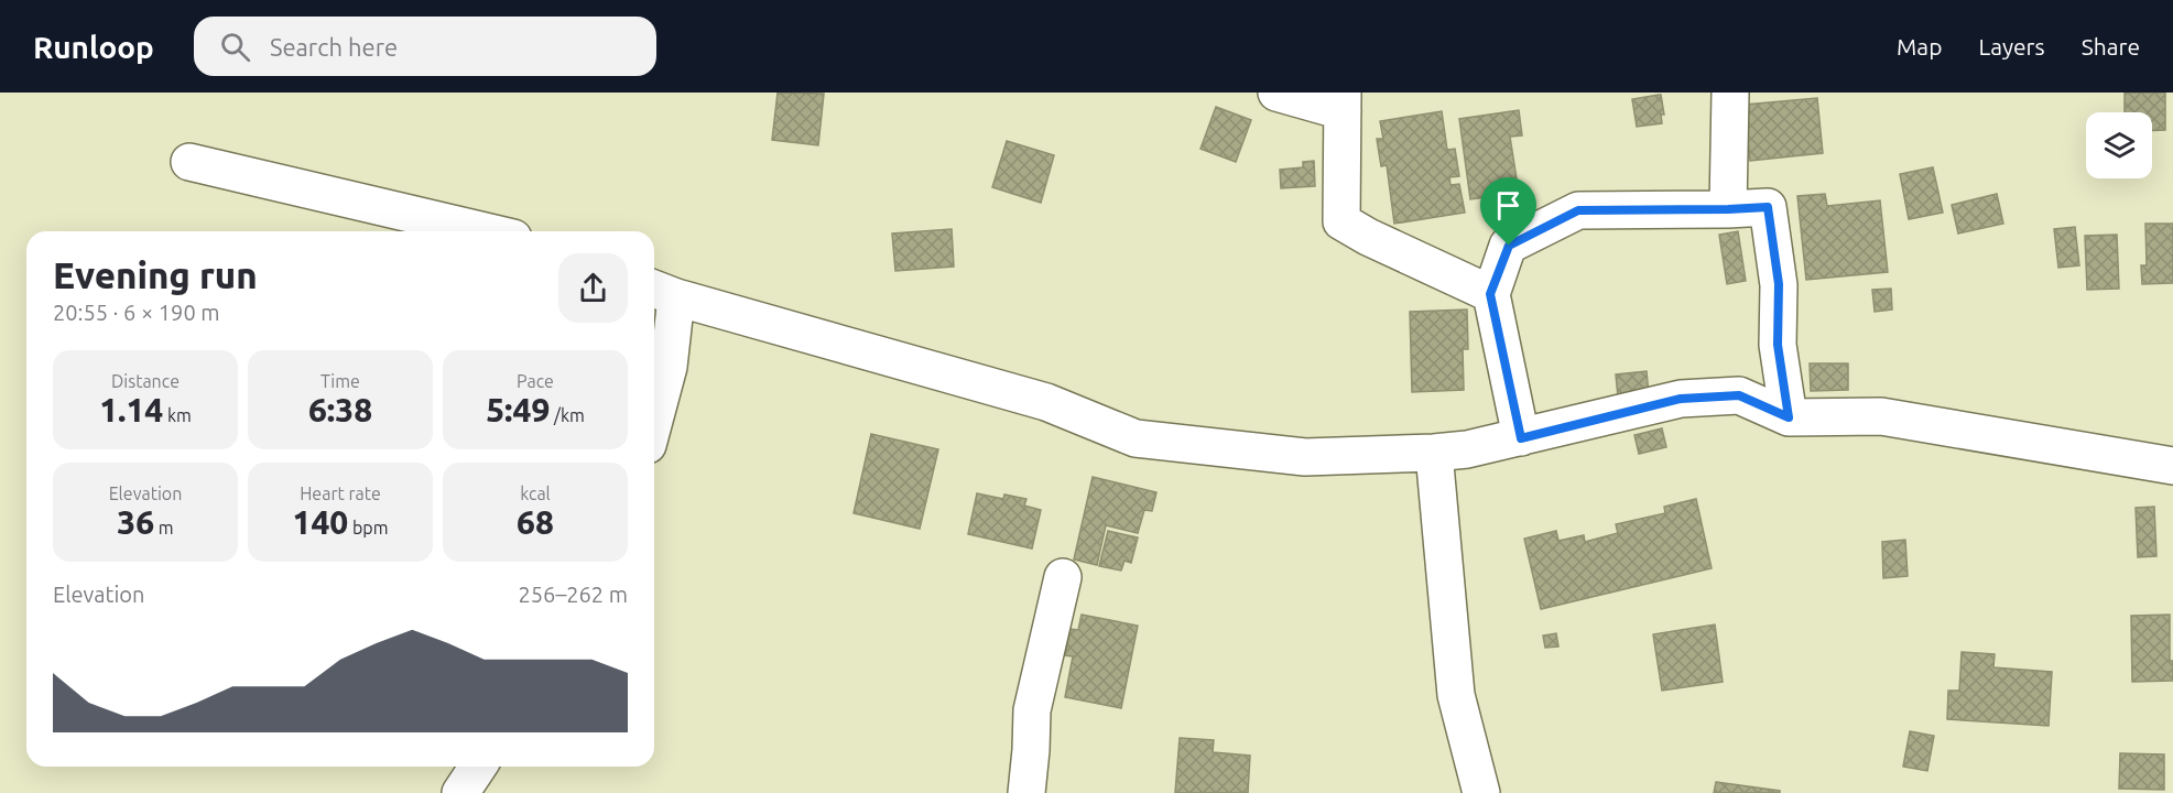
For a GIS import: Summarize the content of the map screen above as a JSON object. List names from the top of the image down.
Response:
{
  "page": {
    "header": "Runloop",
    "search": "Search here",
    "nav": ["Map", "Layers", "Share"],
    "heading": ["Evening run", "20:55 · 6 × 190 m"],
    "stats": [
      ["Distance", "1.14 km"],
      ["Time", "6:38"],
      ["Pace", "5:49 /km"],
      ["Elevation", "36 m"],
      ["Heart rate", "140 bpm"],
      ["kcal", "68"]
    ],
    "chart": ["Elevation", "256–262 m"]
  }
}
